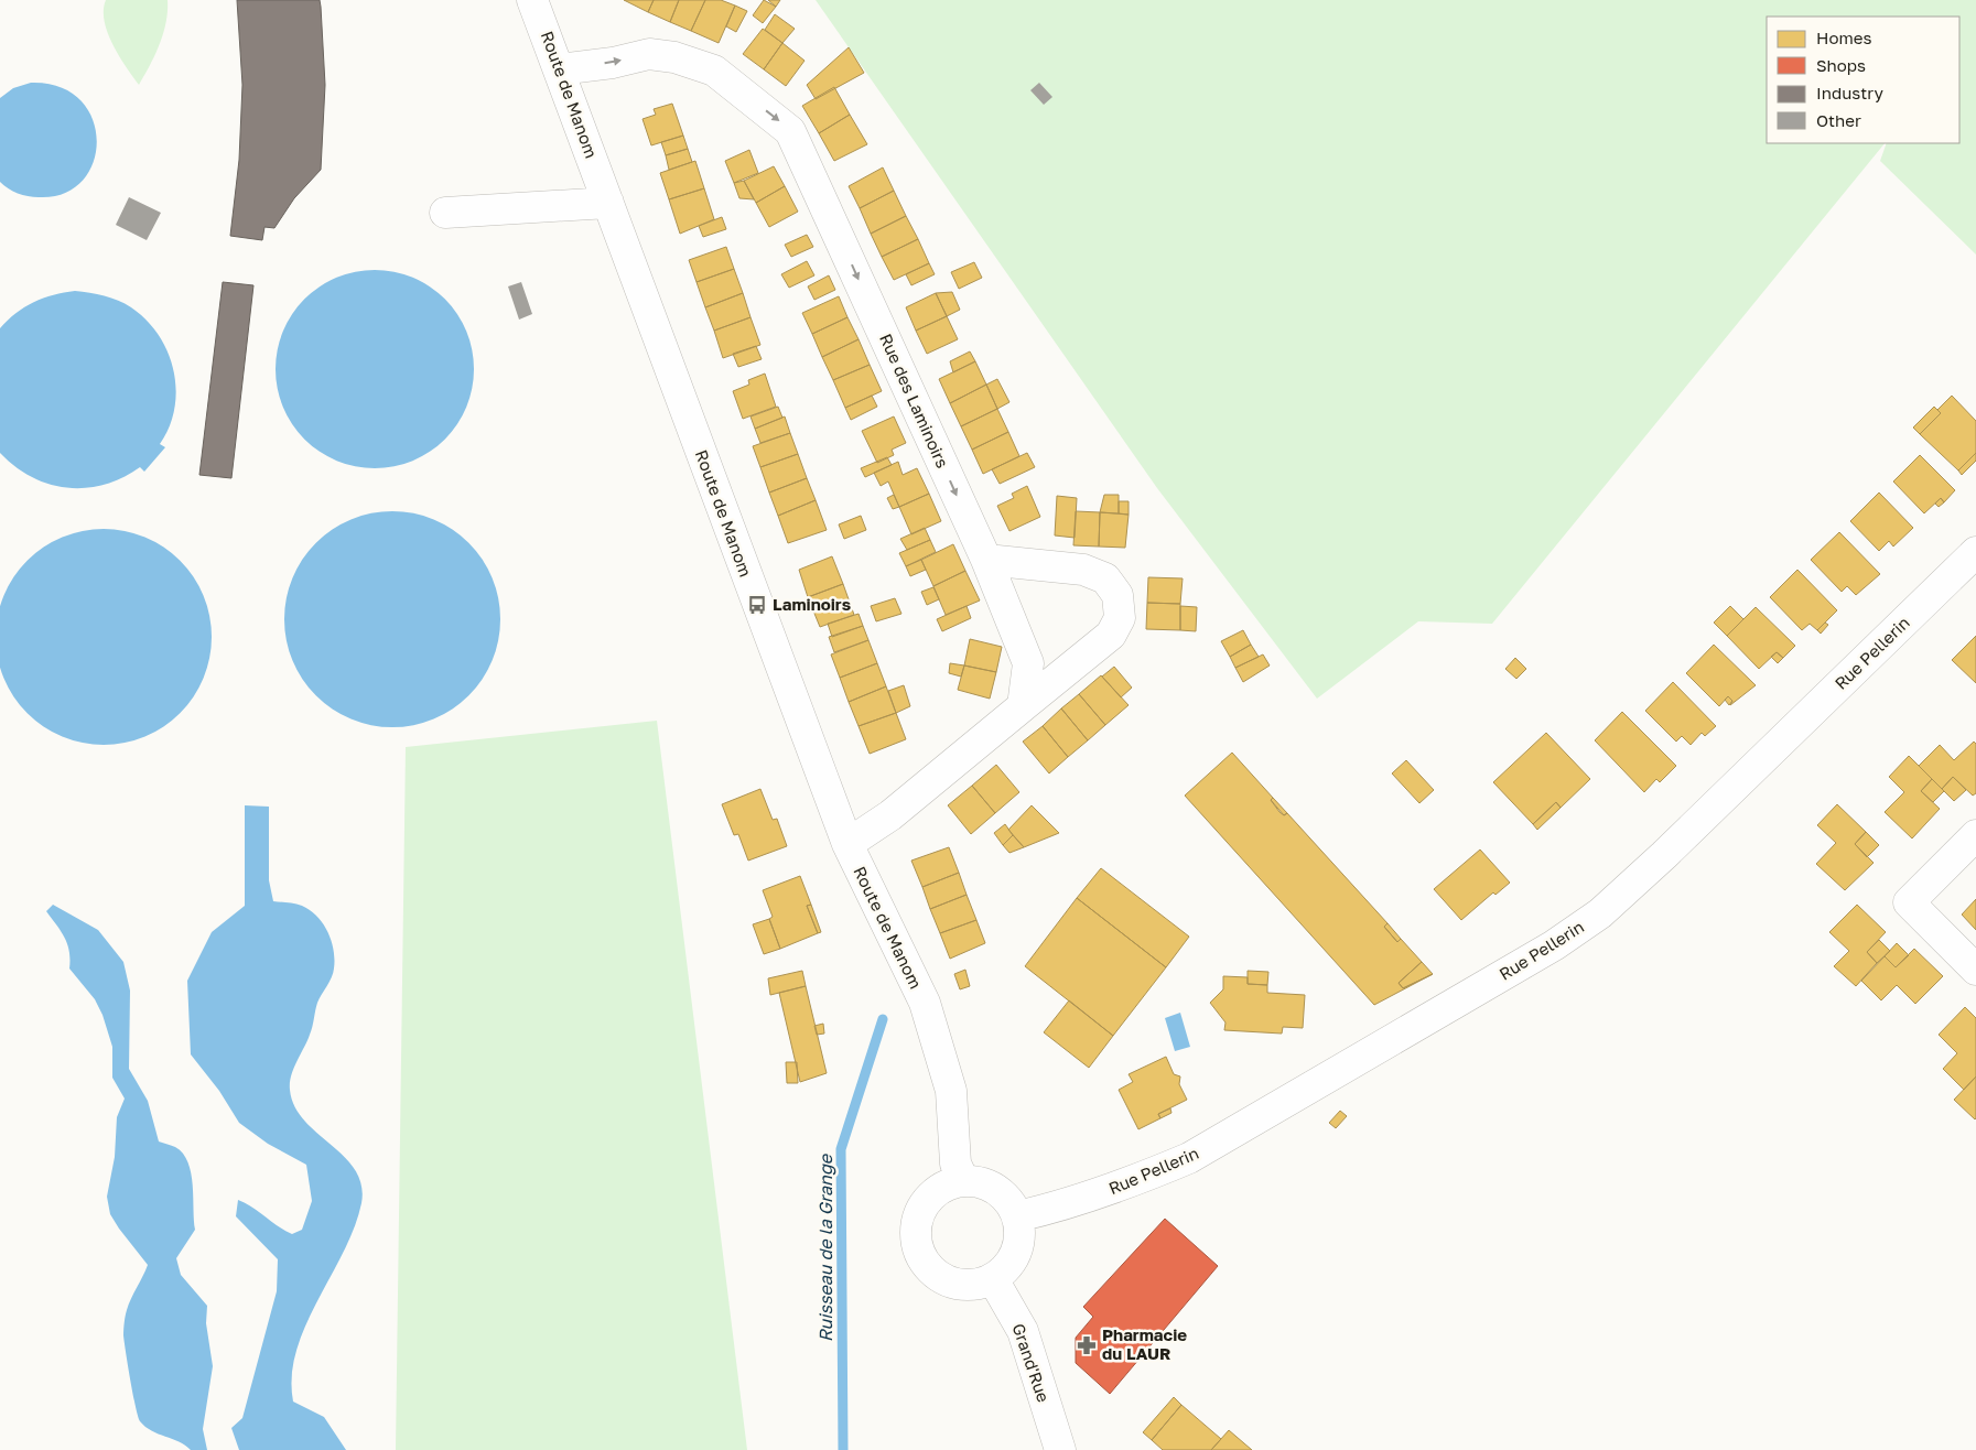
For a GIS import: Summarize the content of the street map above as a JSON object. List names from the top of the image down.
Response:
{
  "streets": {
    "street": [
      "Route de Manom",
      "Rue des Laminoirs",
      "Rue Pellerin",
      "Grand'Rue"
    ]
  },
  "crossings": [
    ["Route de Manom", "Rue des Laminoirs"],
    ["Route de Manom", "Rue Pellerin"],
    ["Route de Manom", "Grand'Rue"],
    ["Rue Pellerin", "Grand'Rue"]
  ],
  "one_way": ["Rue des Laminoirs"],
  "water": ["Ruisseau de la Grange"],
  "places": {
    "bus stop": ["Laminoirs"],
    "pharmacy": ["Pharmacie du LAUR"]
  },
  "legend": [
    "Homes",
    "Shops",
    "Industry",
    "Other"
  ]
}
